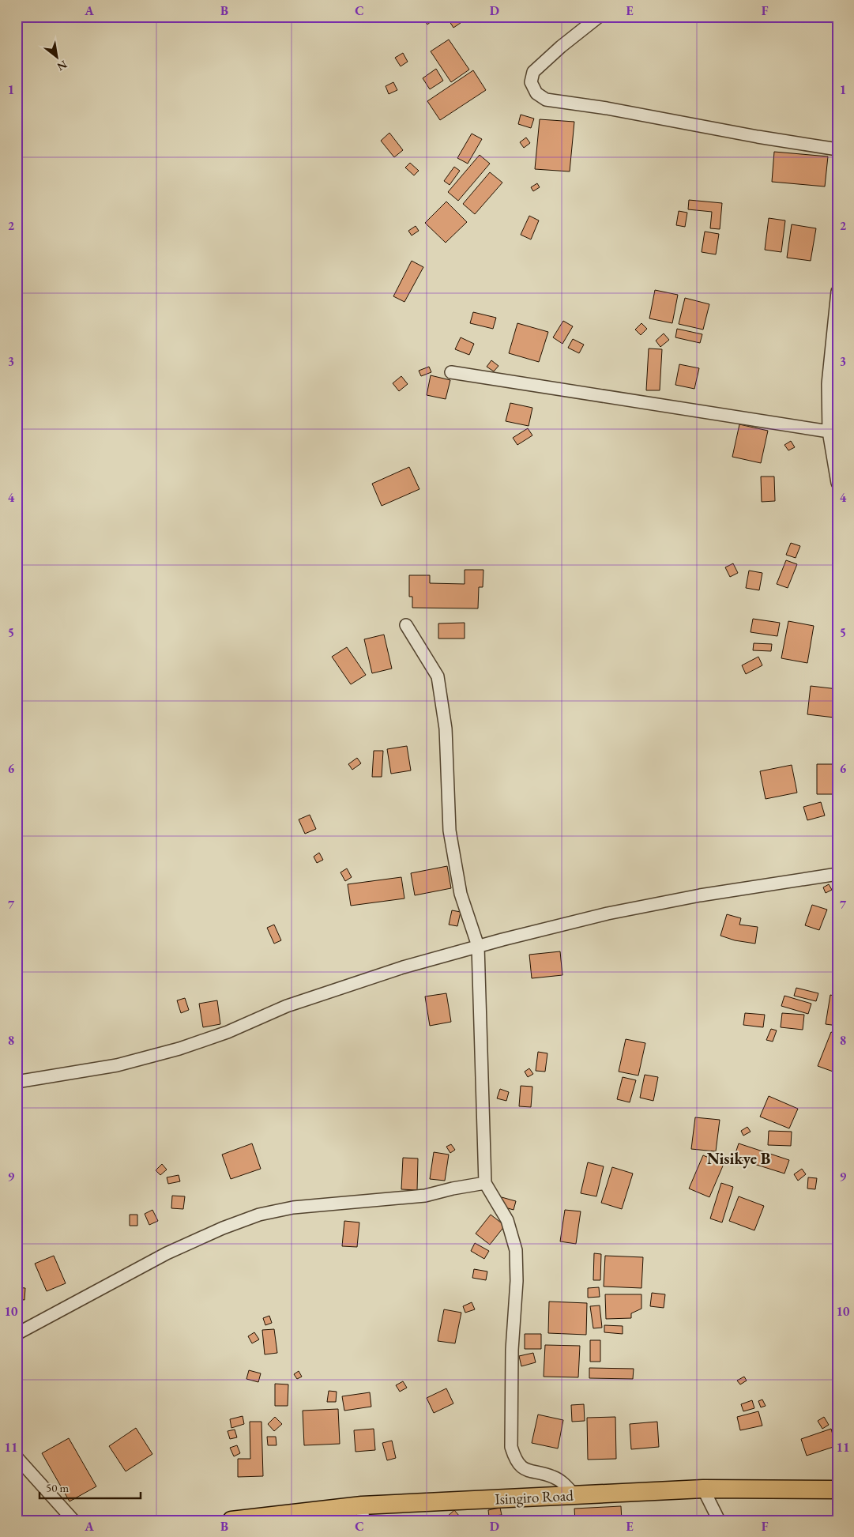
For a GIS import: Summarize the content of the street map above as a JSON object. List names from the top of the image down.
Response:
{
  "streets": {
    "main road": ["Isingiro Road"]
  },
  "districts": ["Nisikye B"],
  "scale_bar": "50 m",
  "north": "bottom right",
  "grid": {
    "columns": [
      "A",
      "B",
      "C",
      "D",
      "E",
      "F"
    ],
    "rows": [
      "1",
      "2",
      "3",
      "4",
      "5",
      "6",
      "7",
      "8",
      "9",
      "10",
      "11"
    ]
  }
}
